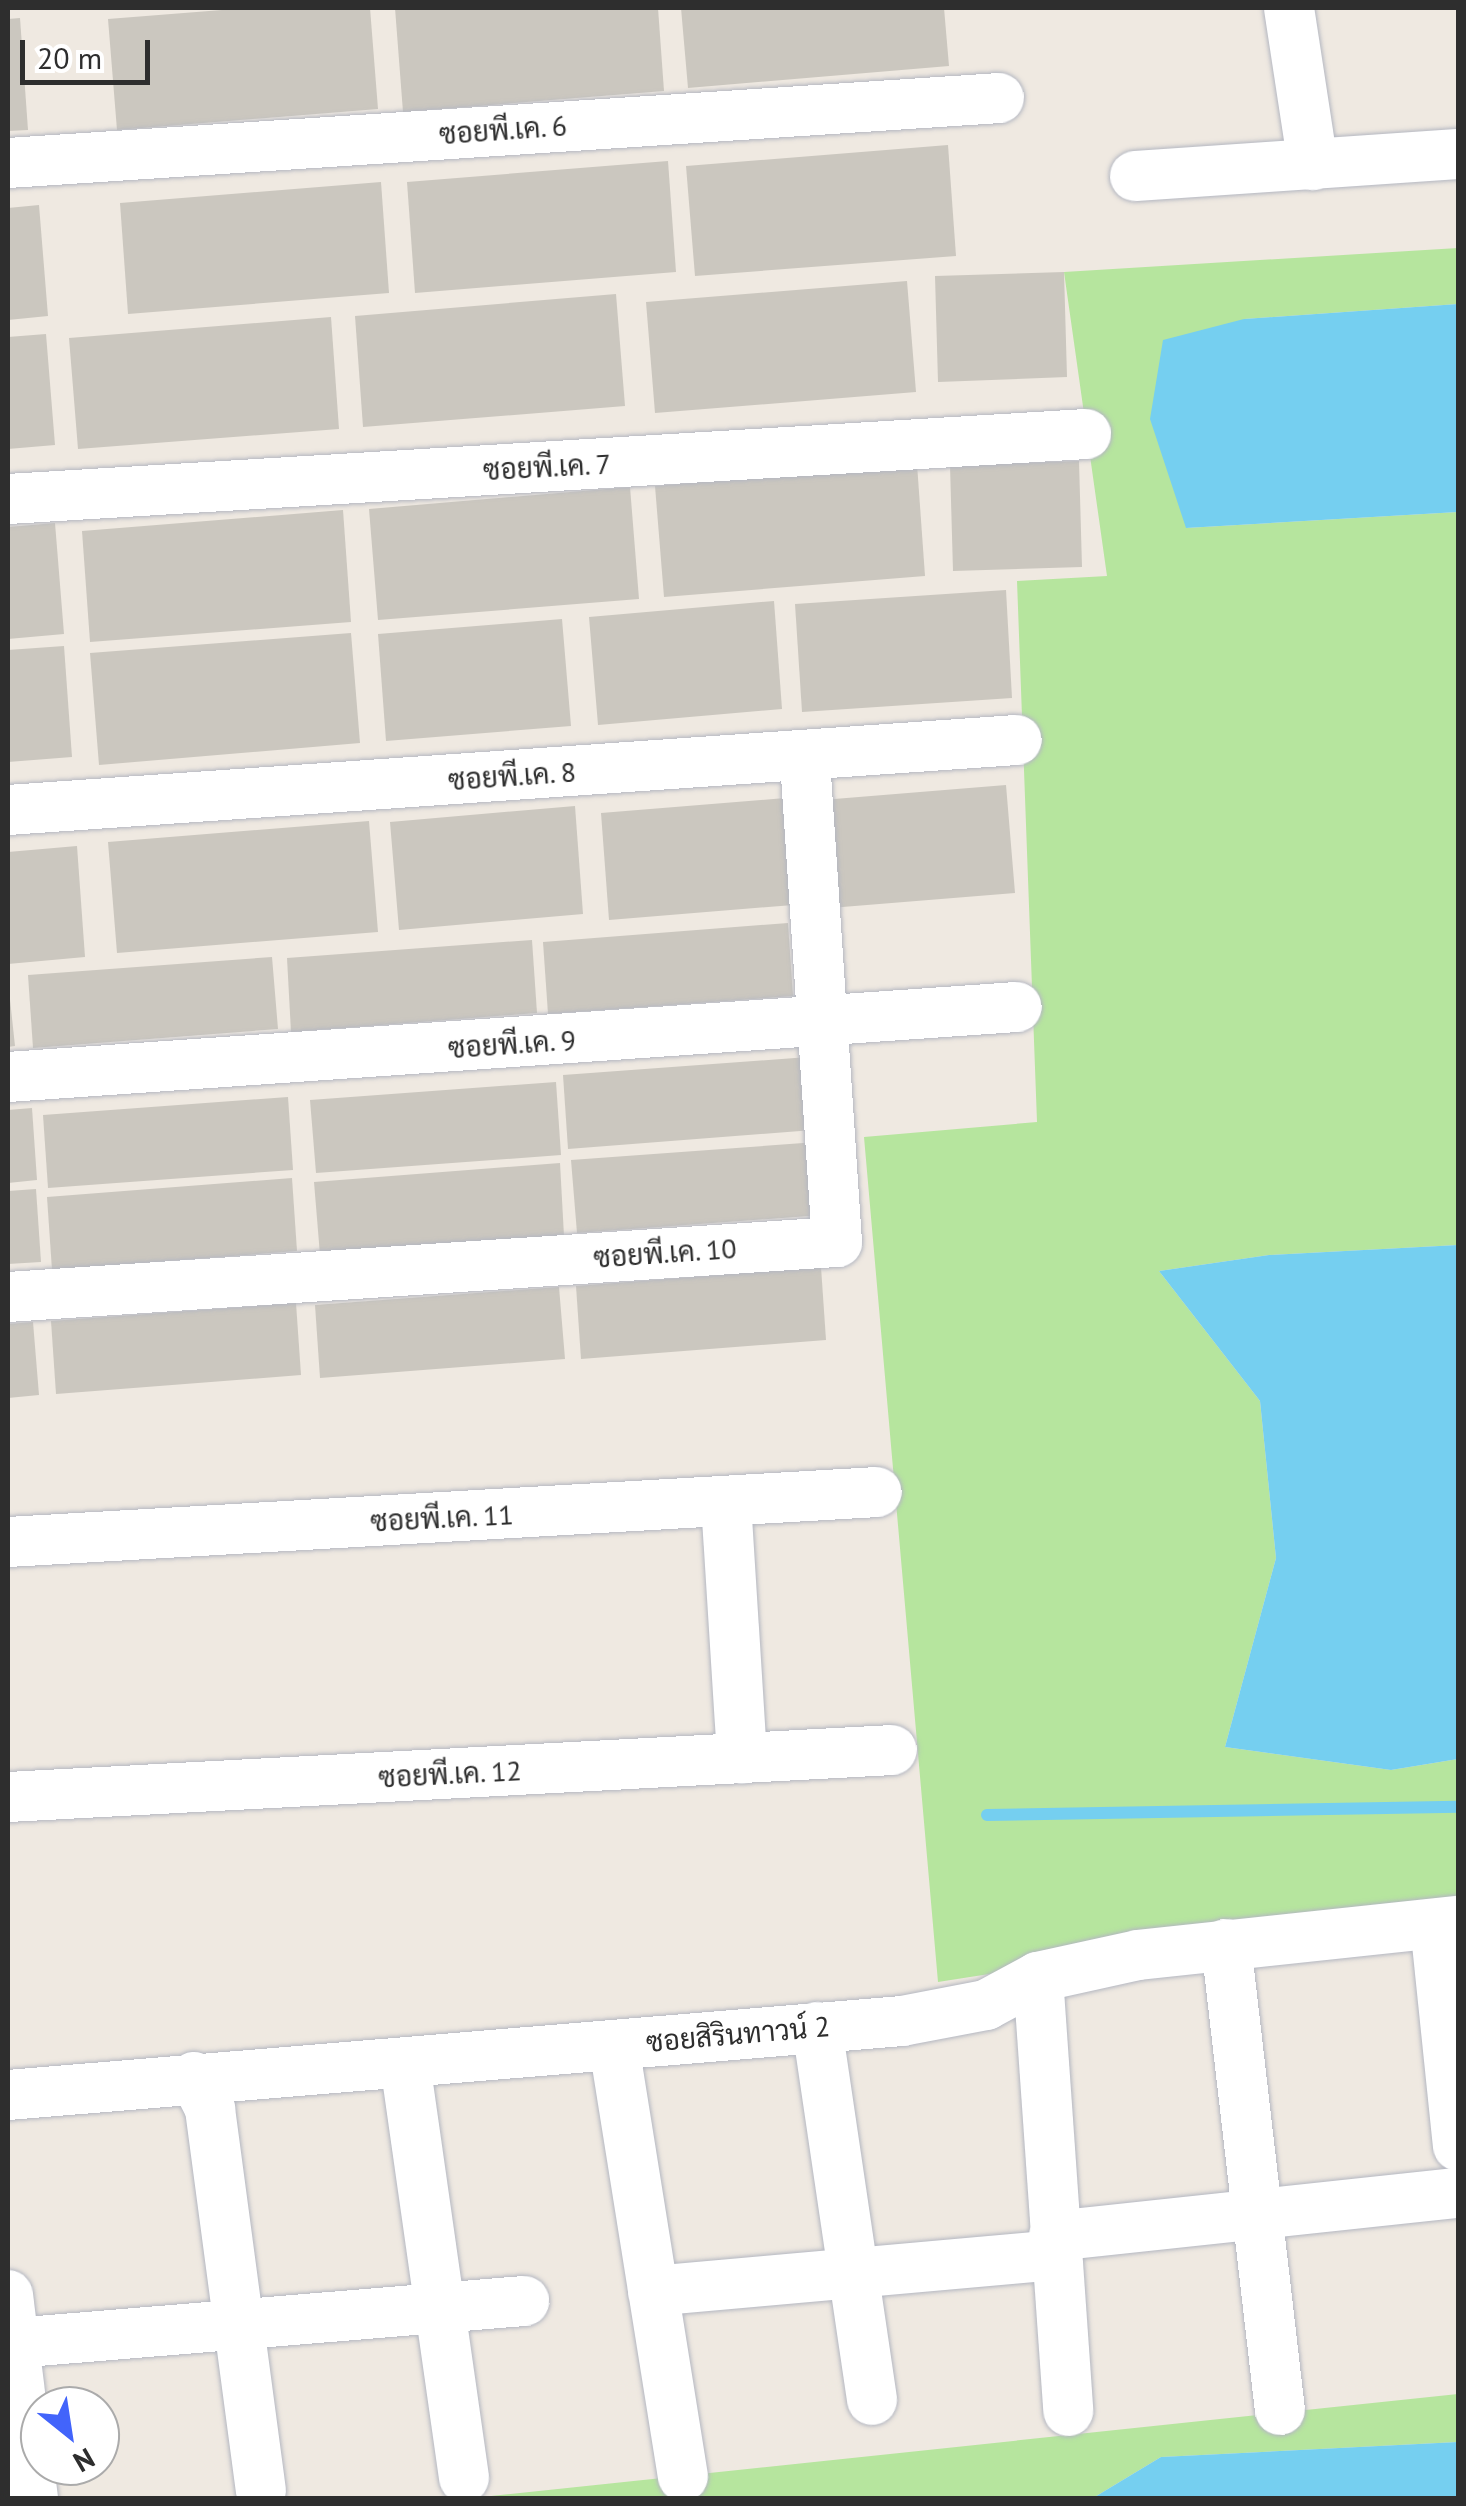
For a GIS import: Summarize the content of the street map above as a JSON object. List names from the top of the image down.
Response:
{
  "streets": {
    "street": [
      "ซอยพี.เค. 6",
      "ซอยพี.เค. 7",
      "ซอยพี.เค. 8",
      "ซอยพี.เค. 9",
      "ซอยพี.เค. 10",
      "ซอยพี.เค. 11",
      "ซอยพี.เค. 12",
      "ซอยสิรินทาวน์ 2"
    ]
  },
  "crossings": [
    ["ซอยพี.เค. 8", "ซอยพี.เค. 10"],
    ["ซอยพี.เค. 9", "ซอยพี.เค. 10"]
  ],
  "scale_bar": "20 m",
  "north": "bottom right"
}
